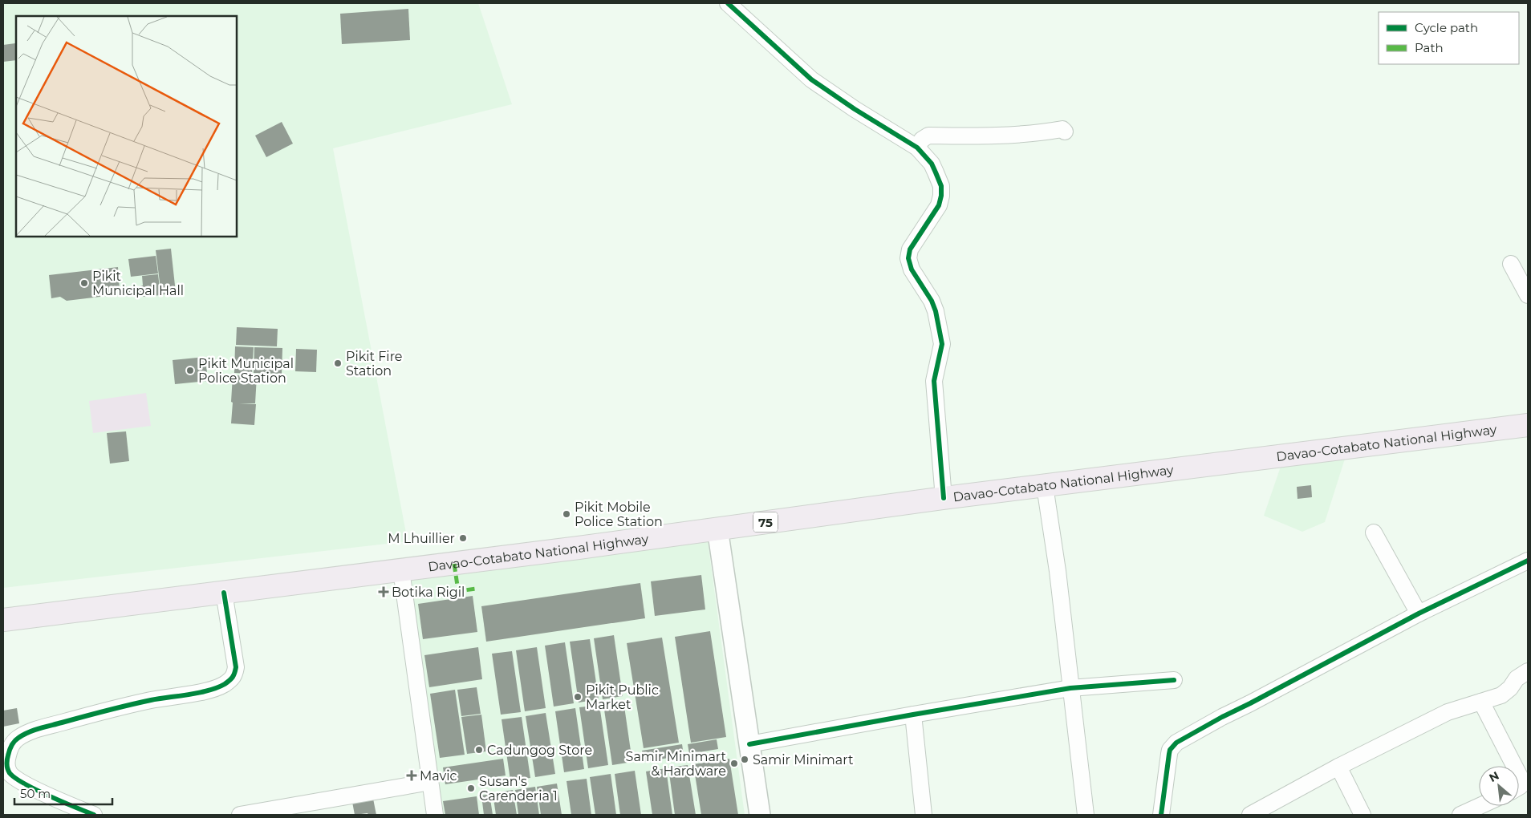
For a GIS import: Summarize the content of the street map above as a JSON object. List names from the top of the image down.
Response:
{
  "streets": {
    "highway": ["Davao-Cotabato National Highway", "75"]
  },
  "places": {
    "other": [
      "Pikit Municipal Hall",
      "Pikit Fire Station",
      "Pikit Municipal Police Station",
      "Pikit Mobile Police Station",
      "M Lhuillier",
      "Pikit Public Market",
      "Cadungog Store",
      "Samir Minimart",
      "Samir Minimart & Hardware",
      "Susan's Carenderia 1"
    ],
    "health": ["Botika Rigil", "Mavic"]
  },
  "legend": ["Cycle path", "Path"],
  "scale_bar": "50 m",
  "north": "top left"
}
